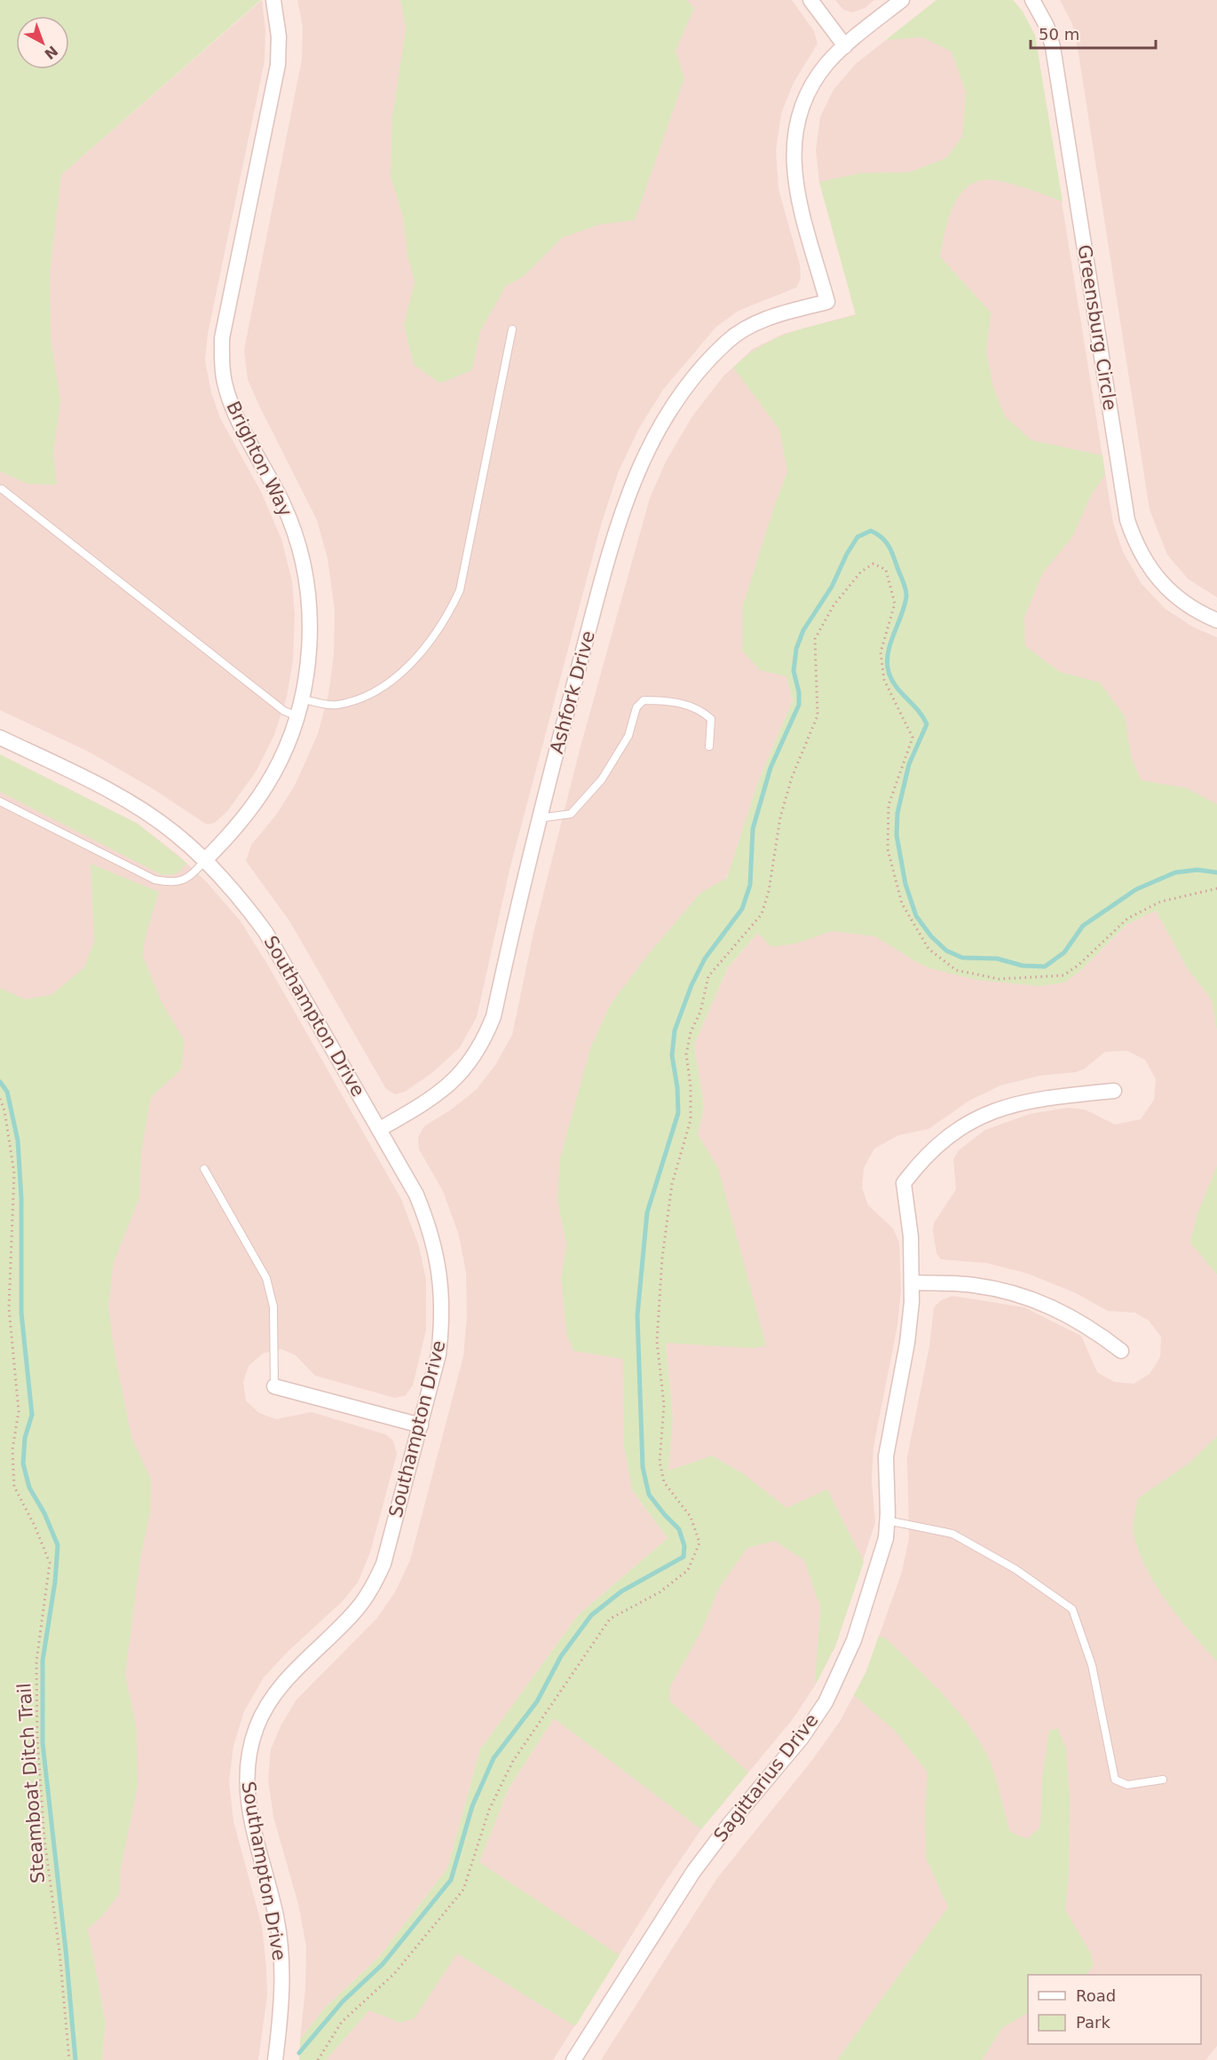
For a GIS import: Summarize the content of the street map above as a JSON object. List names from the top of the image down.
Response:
{
  "streets": {
    "street": [
      "Greensburg Circle",
      "Brighton Way",
      "Ashfork Drive",
      "Southampton Drive",
      "Sagittarius Drive"
    ],
    "path": ["Steamboat Ditch Trail"]
  },
  "crossings": [
    ["Brighton Way", "Southampton Drive"],
    ["Ashfork Drive", "Southampton Drive"]
  ],
  "legend": ["Road", "Park"],
  "scale_bar": "50 m",
  "north": "bottom right"
}
